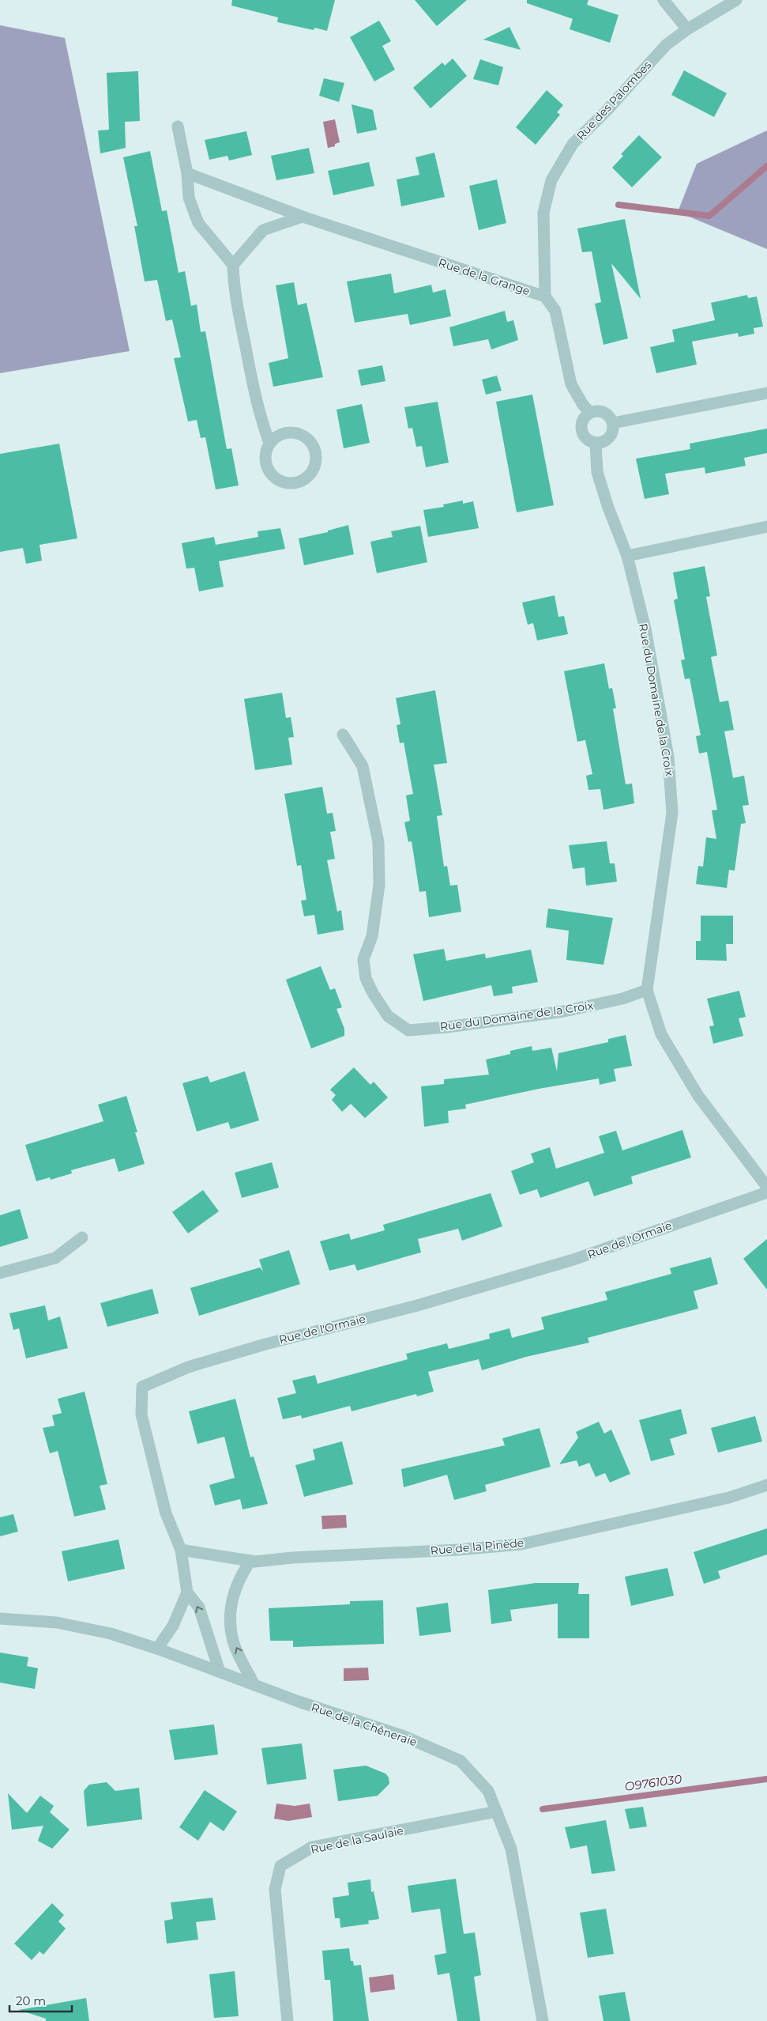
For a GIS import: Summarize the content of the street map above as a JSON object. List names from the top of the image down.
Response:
{
  "streets": {
    "street": [
      "Rue des Palombes",
      "Rue de la Grange",
      "Rue du Domaine de la Croix",
      "Rue de l'Ormaie",
      "Rue de la Pinède",
      "Rue de la Chêneraie",
      "Rue de la Saulaie"
    ]
  },
  "crossings": [
    ["Rue des Palombes", "Rue de la Grange"],
    ["Rue de l'Ormaie", "Rue de la Pinède"],
    ["Rue de la Chêneraie", "Rue de la Saulaie"]
  ],
  "water": ["O9761030"],
  "scale_bar": "20 m"
}
